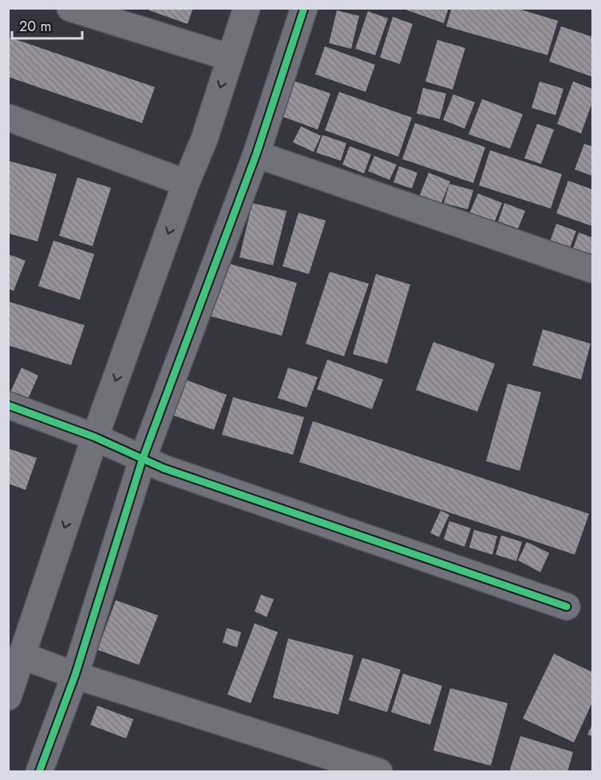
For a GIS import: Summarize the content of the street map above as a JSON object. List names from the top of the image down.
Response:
{
  "scale_bar": "20 m"
}
